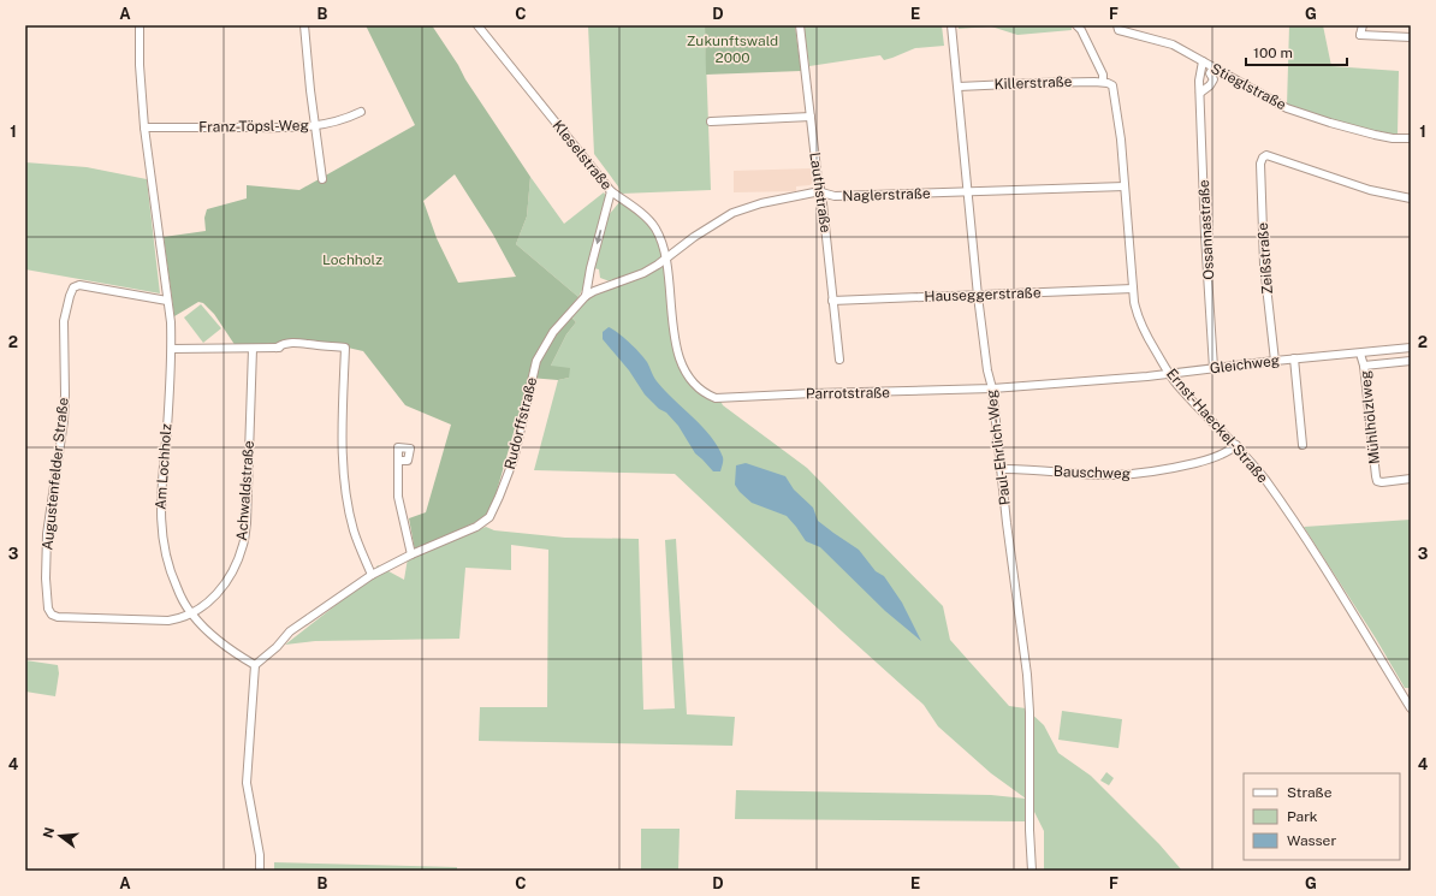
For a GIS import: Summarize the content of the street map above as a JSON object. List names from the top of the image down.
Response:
{
  "streets": {
    "street": [
      "Killerstraße",
      "Stieglstraße",
      "Franz-Töpsl-Weg",
      "Kleselstraße",
      "Lauthstraße",
      "Naglerstraße",
      "Ossannastraße",
      "Zeißstraße",
      "Hauseggerstraße",
      "Gleichweg",
      "Parrotstraße",
      "Mühlhölzlweg",
      "Rudorffstraße",
      "Ernst-Haeckel-Straße",
      "Paul-Ehrlich-Weg",
      "Am Lochholz",
      "Bauschweg",
      "Augustenfelder Straße",
      "Achwaldstraße"
    ]
  },
  "crossings": [
    ["Killerstraße", "Ernst-Haeckel-Straße"],
    ["Killerstraße", "Paul-Ehrlich-Weg"],
    ["Stieglstraße", "Ossannastraße"],
    ["Franz-Töpsl-Weg", "Am Lochholz"],
    ["Kleselstraße", "Naglerstraße"],
    ["Kleselstraße", "Parrotstraße"],
    ["Kleselstraße", "Rudorffstraße"],
    ["Lauthstraße", "Naglerstraße"],
    ["Lauthstraße", "Hauseggerstraße"],
    ["Naglerstraße", "Rudorffstraße"],
    ["Naglerstraße", "Ernst-Haeckel-Straße"],
    ["Naglerstraße", "Paul-Ehrlich-Weg"],
    ["Ossannastraße", "Gleichweg"],
    ["Zeißstraße", "Gleichweg"],
    ["Hauseggerstraße", "Ernst-Haeckel-Straße"],
    ["Hauseggerstraße", "Paul-Ehrlich-Weg"],
    ["Gleichweg", "Parrotstraße"],
    ["Gleichweg", "Mühlhölzlweg"],
    ["Gleichweg", "Ernst-Haeckel-Straße"],
    ["Gleichweg", "Paul-Ehrlich-Weg"],
    ["Parrotstraße", "Paul-Ehrlich-Weg"],
    ["Rudorffstraße", "Am Lochholz"],
    ["Ernst-Haeckel-Straße", "Bauschweg"],
    ["Paul-Ehrlich-Weg", "Bauschweg"],
    ["Am Lochholz", "Augustenfelder Straße"],
    ["Am Lochholz", "Achwaldstraße"],
    ["Augustenfelder Straße", "Achwaldstraße"]
  ],
  "parks": ["Zukunftswald 2000", "Lochholz"],
  "legend": ["Straße", "Park", "Wasser"],
  "scale_bar": "100 m",
  "north": "left",
  "grid": {
    "columns": [
      "A",
      "B",
      "C",
      "D",
      "E",
      "F",
      "G"
    ],
    "rows": [
      "1",
      "2",
      "3",
      "4"
    ]
  }
}
